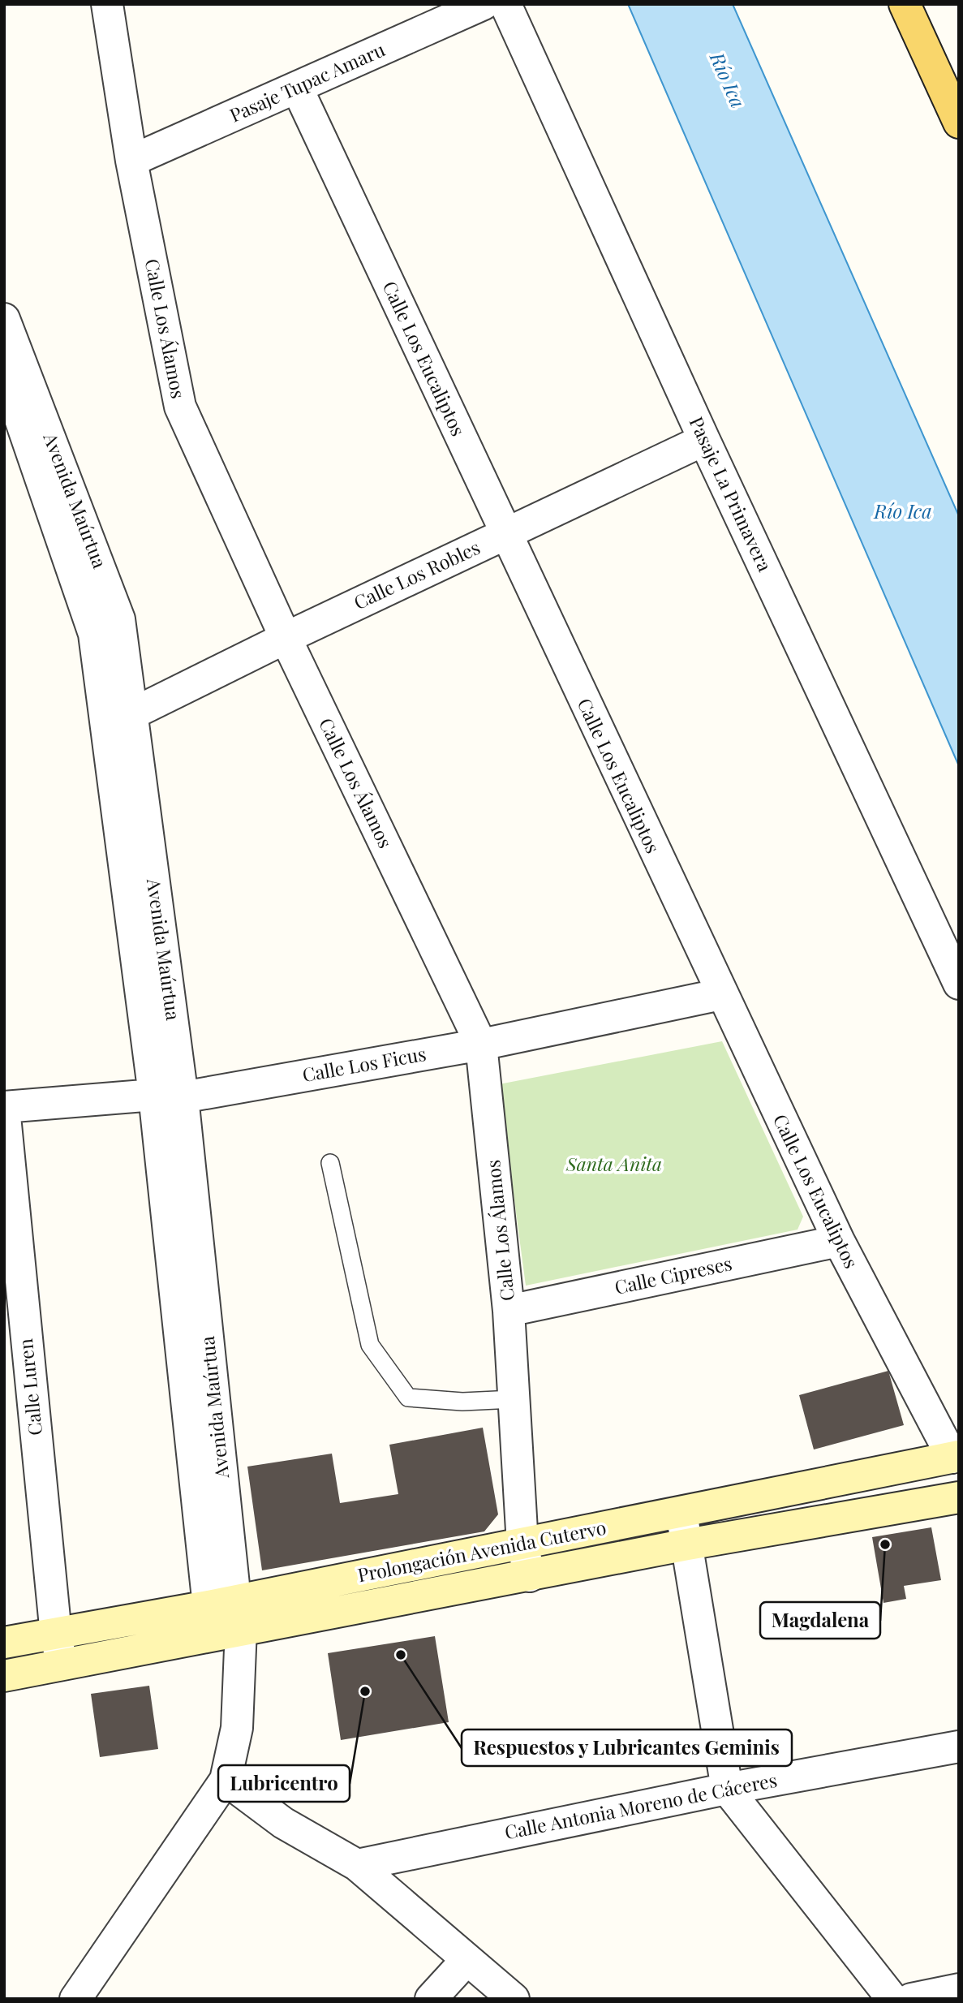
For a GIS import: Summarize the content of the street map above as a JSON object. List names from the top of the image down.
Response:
{
  "streets": {
    "street": [
      "Pasaje Tupac Amaru",
      "Calle Los Álamos",
      "Calle Los Eucaliptos",
      "Pasaje La Primavera",
      "Avenida Maúrtua",
      "Calle Los Robles",
      "Calle Los Ficus",
      "Calle Cipreses",
      "Calle Luren",
      "Prolongación Avenida Cutervo",
      "Calle Antonia Moreno de Cáceres"
    ]
  },
  "crossings": [
    ["Pasaje Tupac Amaru", "Calle Los Álamos"],
    ["Pasaje Tupac Amaru", "Calle Los Eucaliptos"],
    ["Calle Los Álamos", "Calle Los Robles"],
    ["Calle Los Álamos", "Calle Los Ficus"],
    ["Calle Los Álamos", "Calle Cipreses"],
    ["Calle Los Álamos", "Prolongación Avenida Cutervo"],
    ["Calle Los Eucaliptos", "Calle Los Robles"],
    ["Calle Los Eucaliptos", "Calle Los Ficus"],
    ["Calle Los Eucaliptos", "Calle Cipreses"],
    ["Calle Los Eucaliptos", "Prolongación Avenida Cutervo"],
    ["Pasaje La Primavera", "Calle Los Robles"],
    ["Avenida Maúrtua", "Calle Los Robles"],
    ["Avenida Maúrtua", "Calle Los Ficus"],
    ["Avenida Maúrtua", "Prolongación Avenida Cutervo"],
    ["Calle Los Ficus", "Calle Luren"],
    ["Calle Luren", "Prolongación Avenida Cutervo"]
  ],
  "water": ["Río Ica"],
  "parks": ["Santa Anita"],
  "places": ["Magdalena", "Respuestos y Lubricantes Geminis", "Lubricentro"]
}
